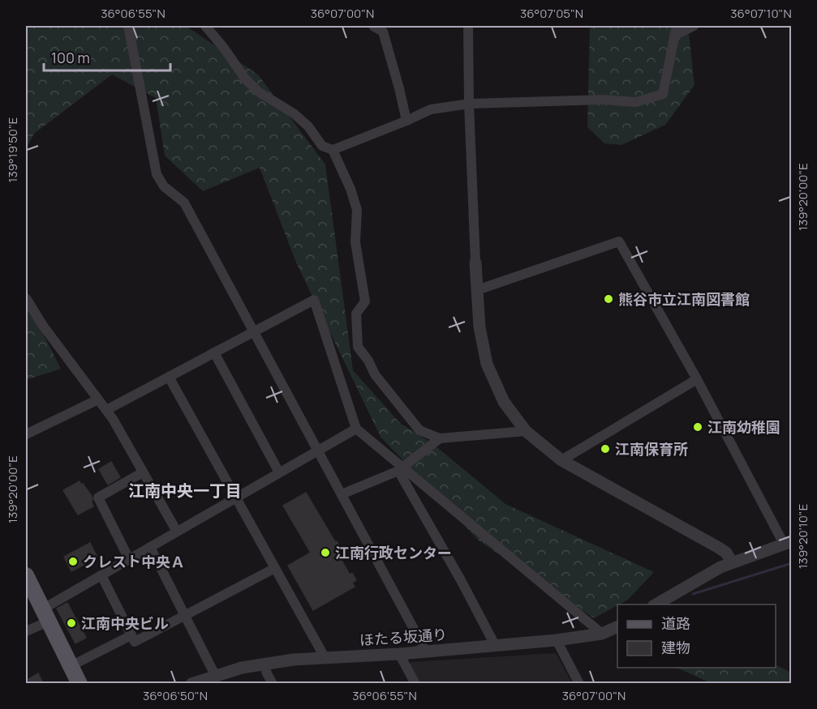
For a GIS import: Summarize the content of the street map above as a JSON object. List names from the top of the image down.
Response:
{
  "streets": {
    "street": ["ほたる坂通り"]
  },
  "districts": ["江南中央一丁目"],
  "places": [
    "熊谷市立江南図書館",
    "江南幼稚園",
    "江南保育所",
    "江南行政センター",
    "クレスト中央Ａ",
    "江南中央ビル"
  ],
  "legend": ["道路", "建物"],
  "scale_bar": "100 m",
  "coordinates": [
    "36°06'55\"N",
    "36°07'00\"N",
    "36°07'05\"N",
    "36°07'10\"N",
    "139°19'50\"E",
    "139°20'00\"E",
    "139°20'10\"E",
    "36°06'50\"N"
  ]
}
